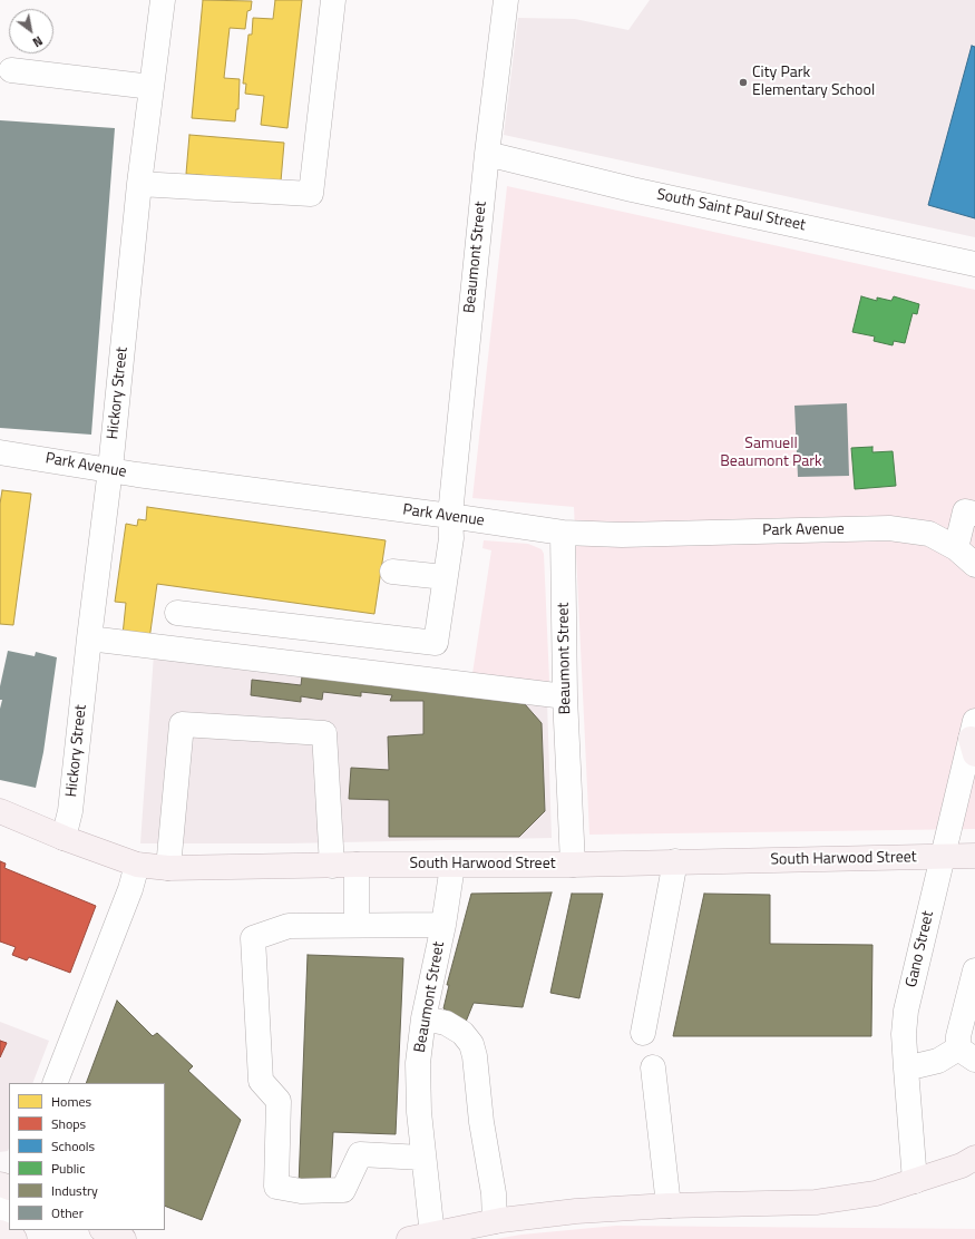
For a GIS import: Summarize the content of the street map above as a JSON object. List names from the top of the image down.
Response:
{
  "streets": {
    "main road": ["South Harwood Street"],
    "street": [
      "South Saint Paul Street",
      "Beaumont Street",
      "Hickory Street",
      "Park Avenue",
      "Gano Street"
    ]
  },
  "crossings": [
    ["South Saint Paul Street", "Beaumont Street"],
    ["Beaumont Street", "Park Avenue"],
    ["Beaumont Street", "South Harwood Street"],
    ["Hickory Street", "Park Avenue"],
    ["Hickory Street", "South Harwood Street"],
    ["South Harwood Street", "Gano Street"]
  ],
  "parks": ["Samuell Beaumont Park"],
  "places": ["City Park Elementary School"],
  "legend": [
    "Homes",
    "Shops",
    "Schools",
    "Public",
    "Industry",
    "Other"
  ],
  "north": "bottom right"
}
